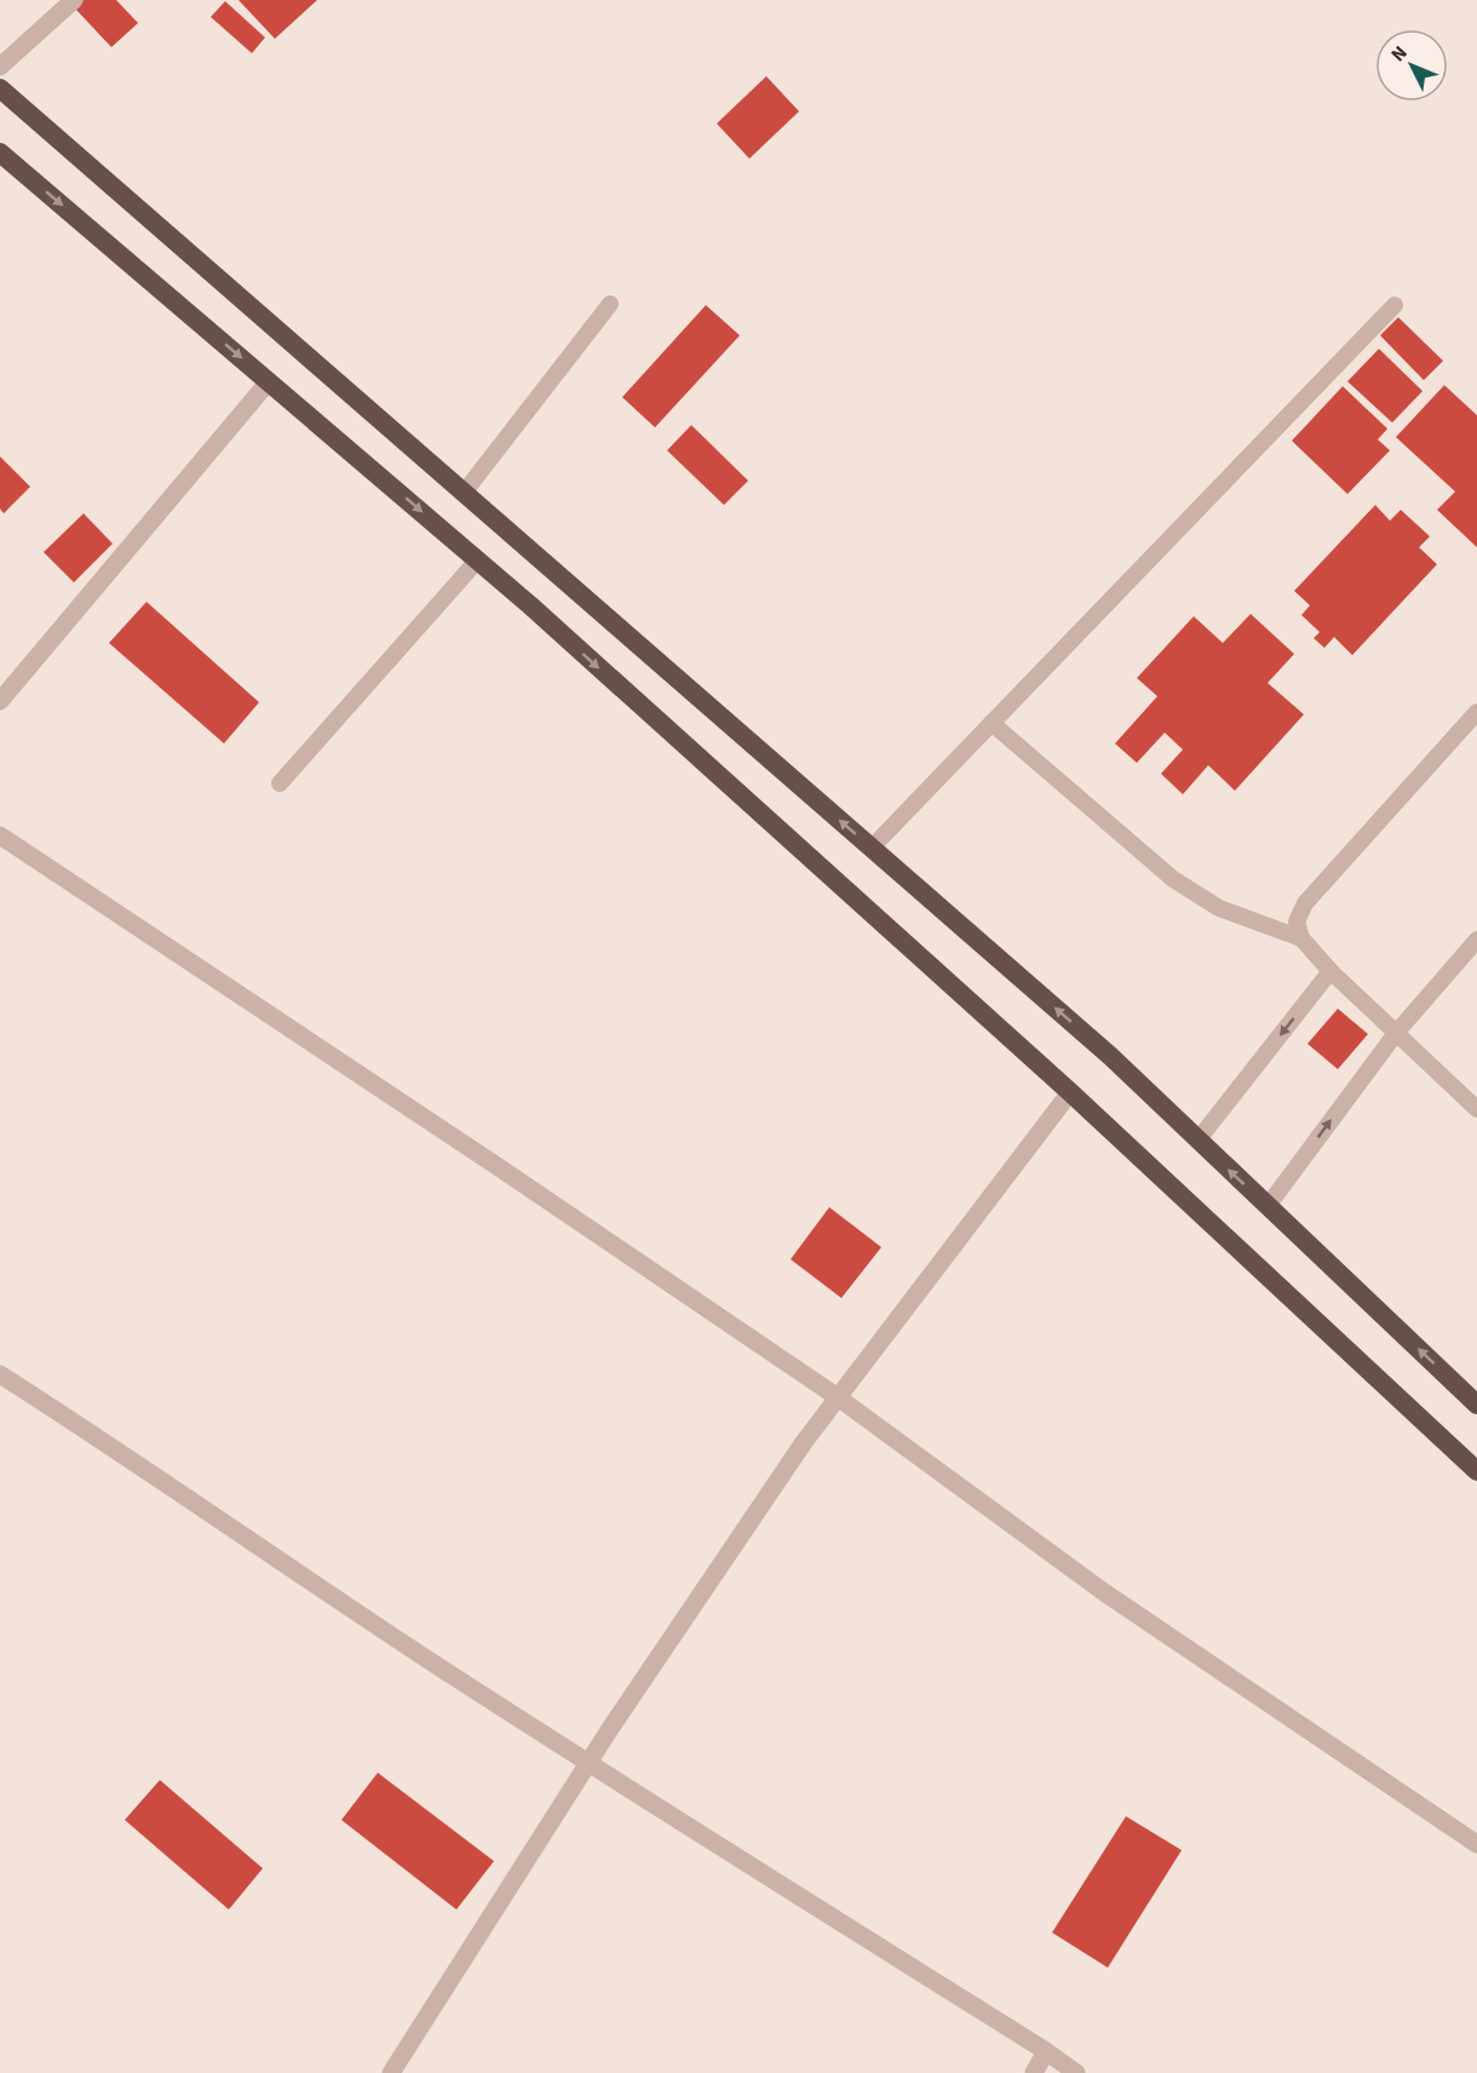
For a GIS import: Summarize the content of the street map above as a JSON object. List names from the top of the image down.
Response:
{
  "north": "top left"
}
